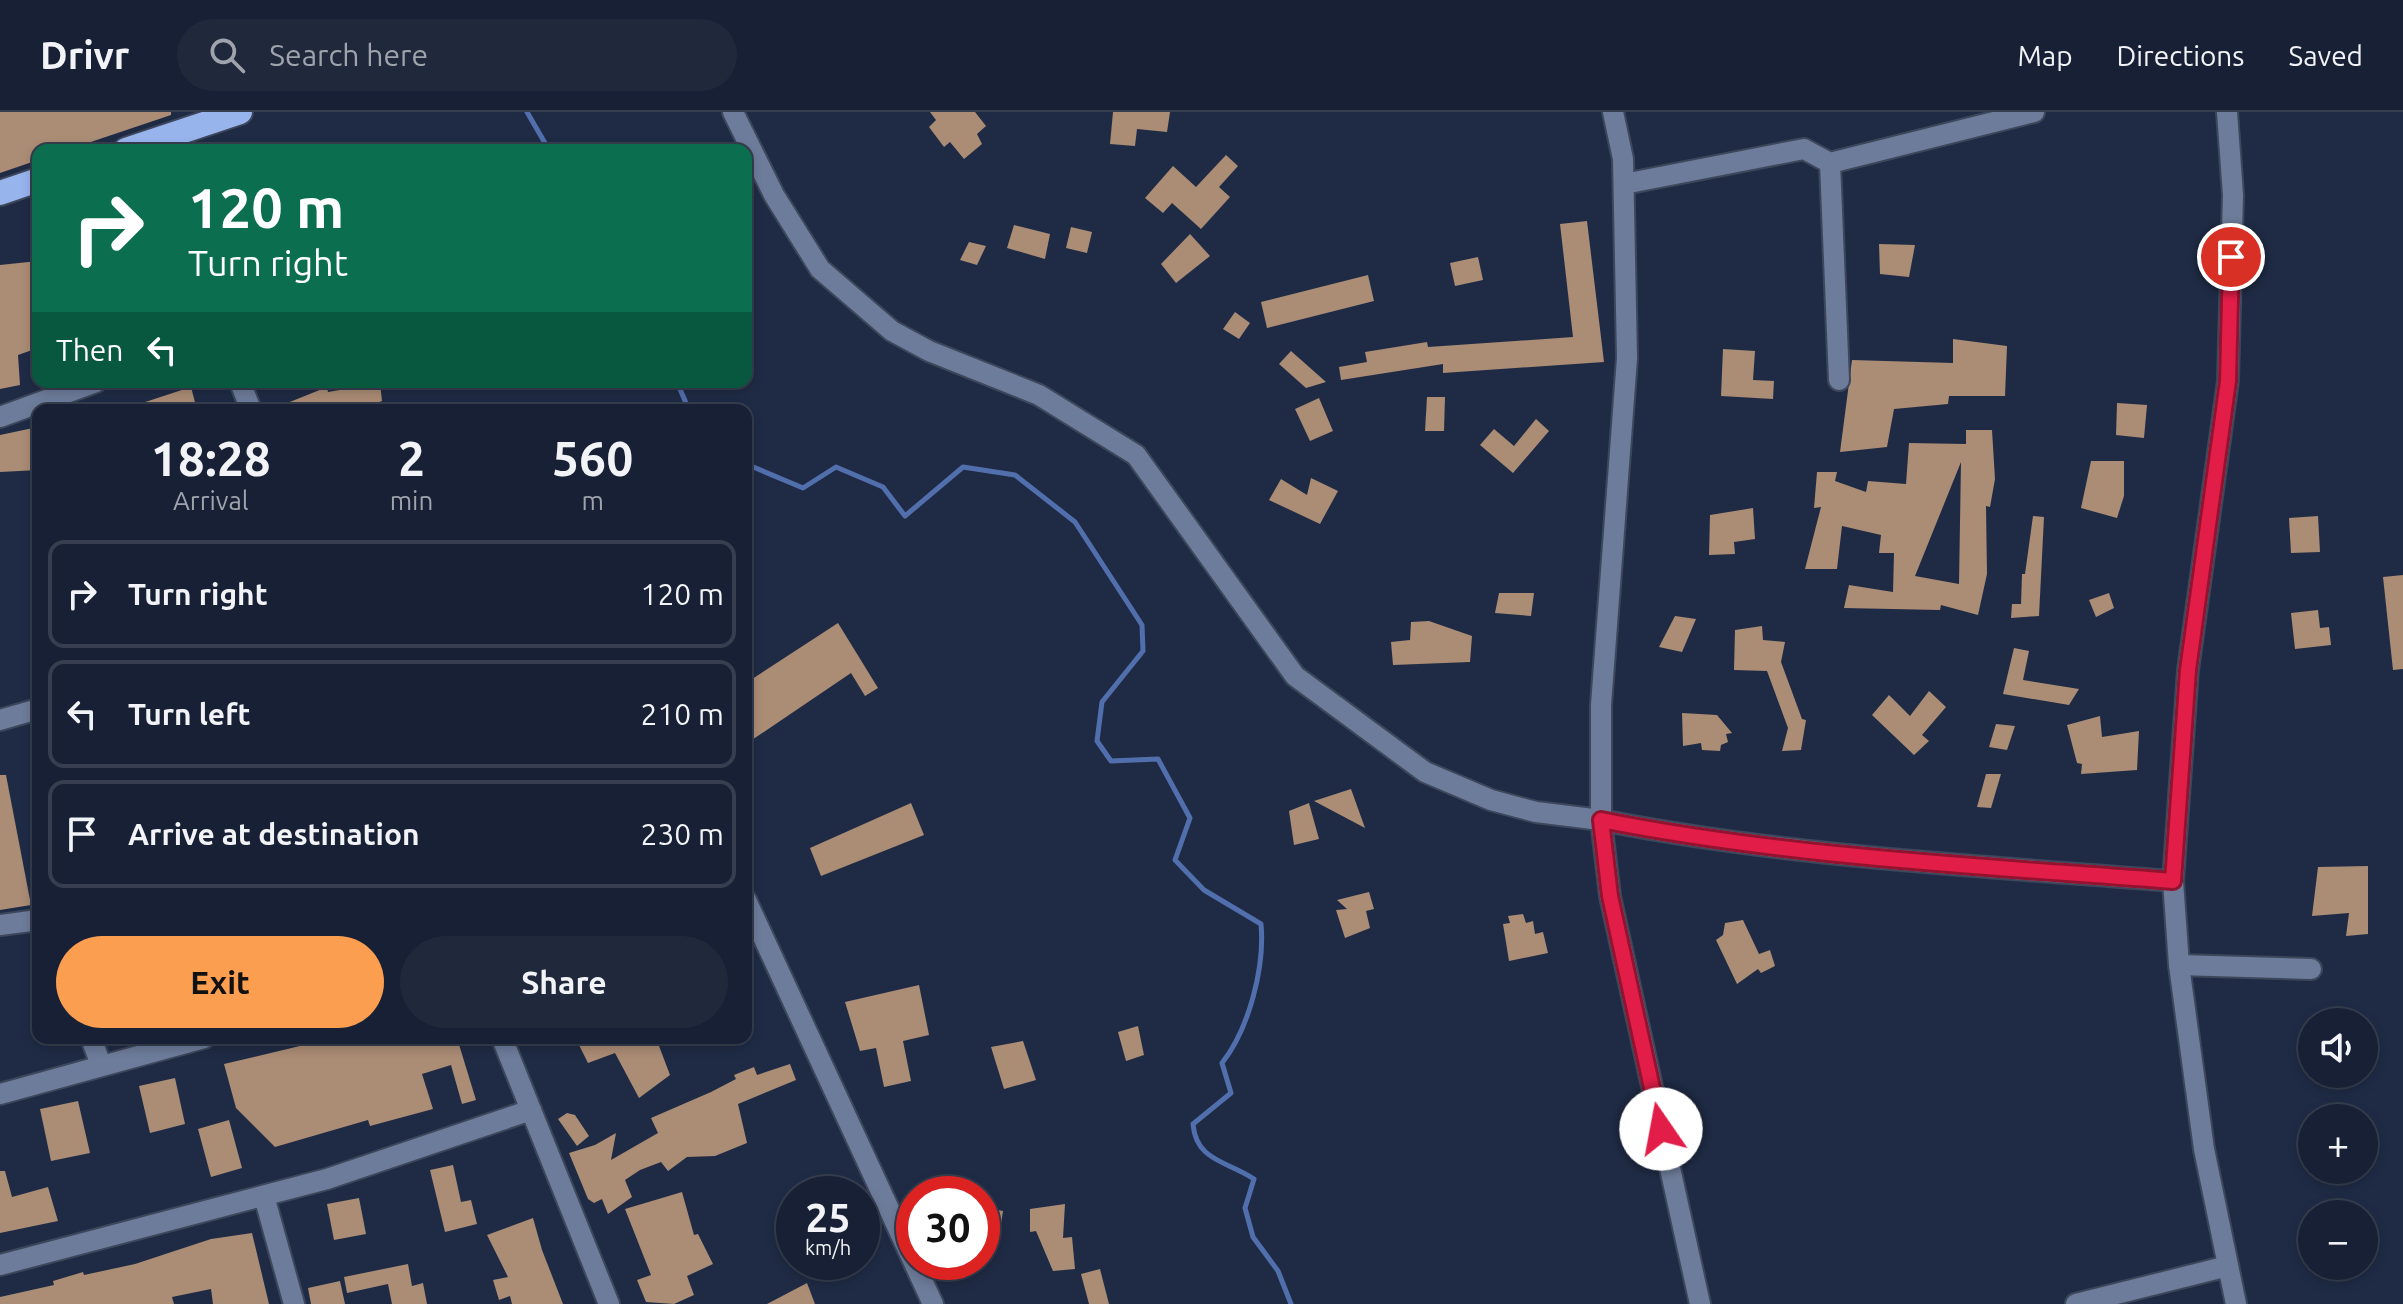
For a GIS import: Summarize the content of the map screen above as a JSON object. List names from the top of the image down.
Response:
{
  "page": {
    "header": "Drivr",
    "search": "Search here",
    "nav": ["Map", "Directions", "Saved"],
    "turn": ["120 m", "Turn right"],
    "then": "Then",
    "eta": [
      "18:28",
      "Arrival",
      "2",
      "min",
      "560",
      "m"
    ],
    "list": [
      {
        "name": "Turn right",
        "value": "120 m"
      },
      {
        "name": "Turn left",
        "value": "210 m"
      },
      {
        "name": "Arrive at destination",
        "value": "230 m"
      }
    ],
    "buttons": ["Exit", "Share"],
    "map_buttons": ["+", "−"],
    "speed": "25 km/h",
    "limit": "30"
  }
}
